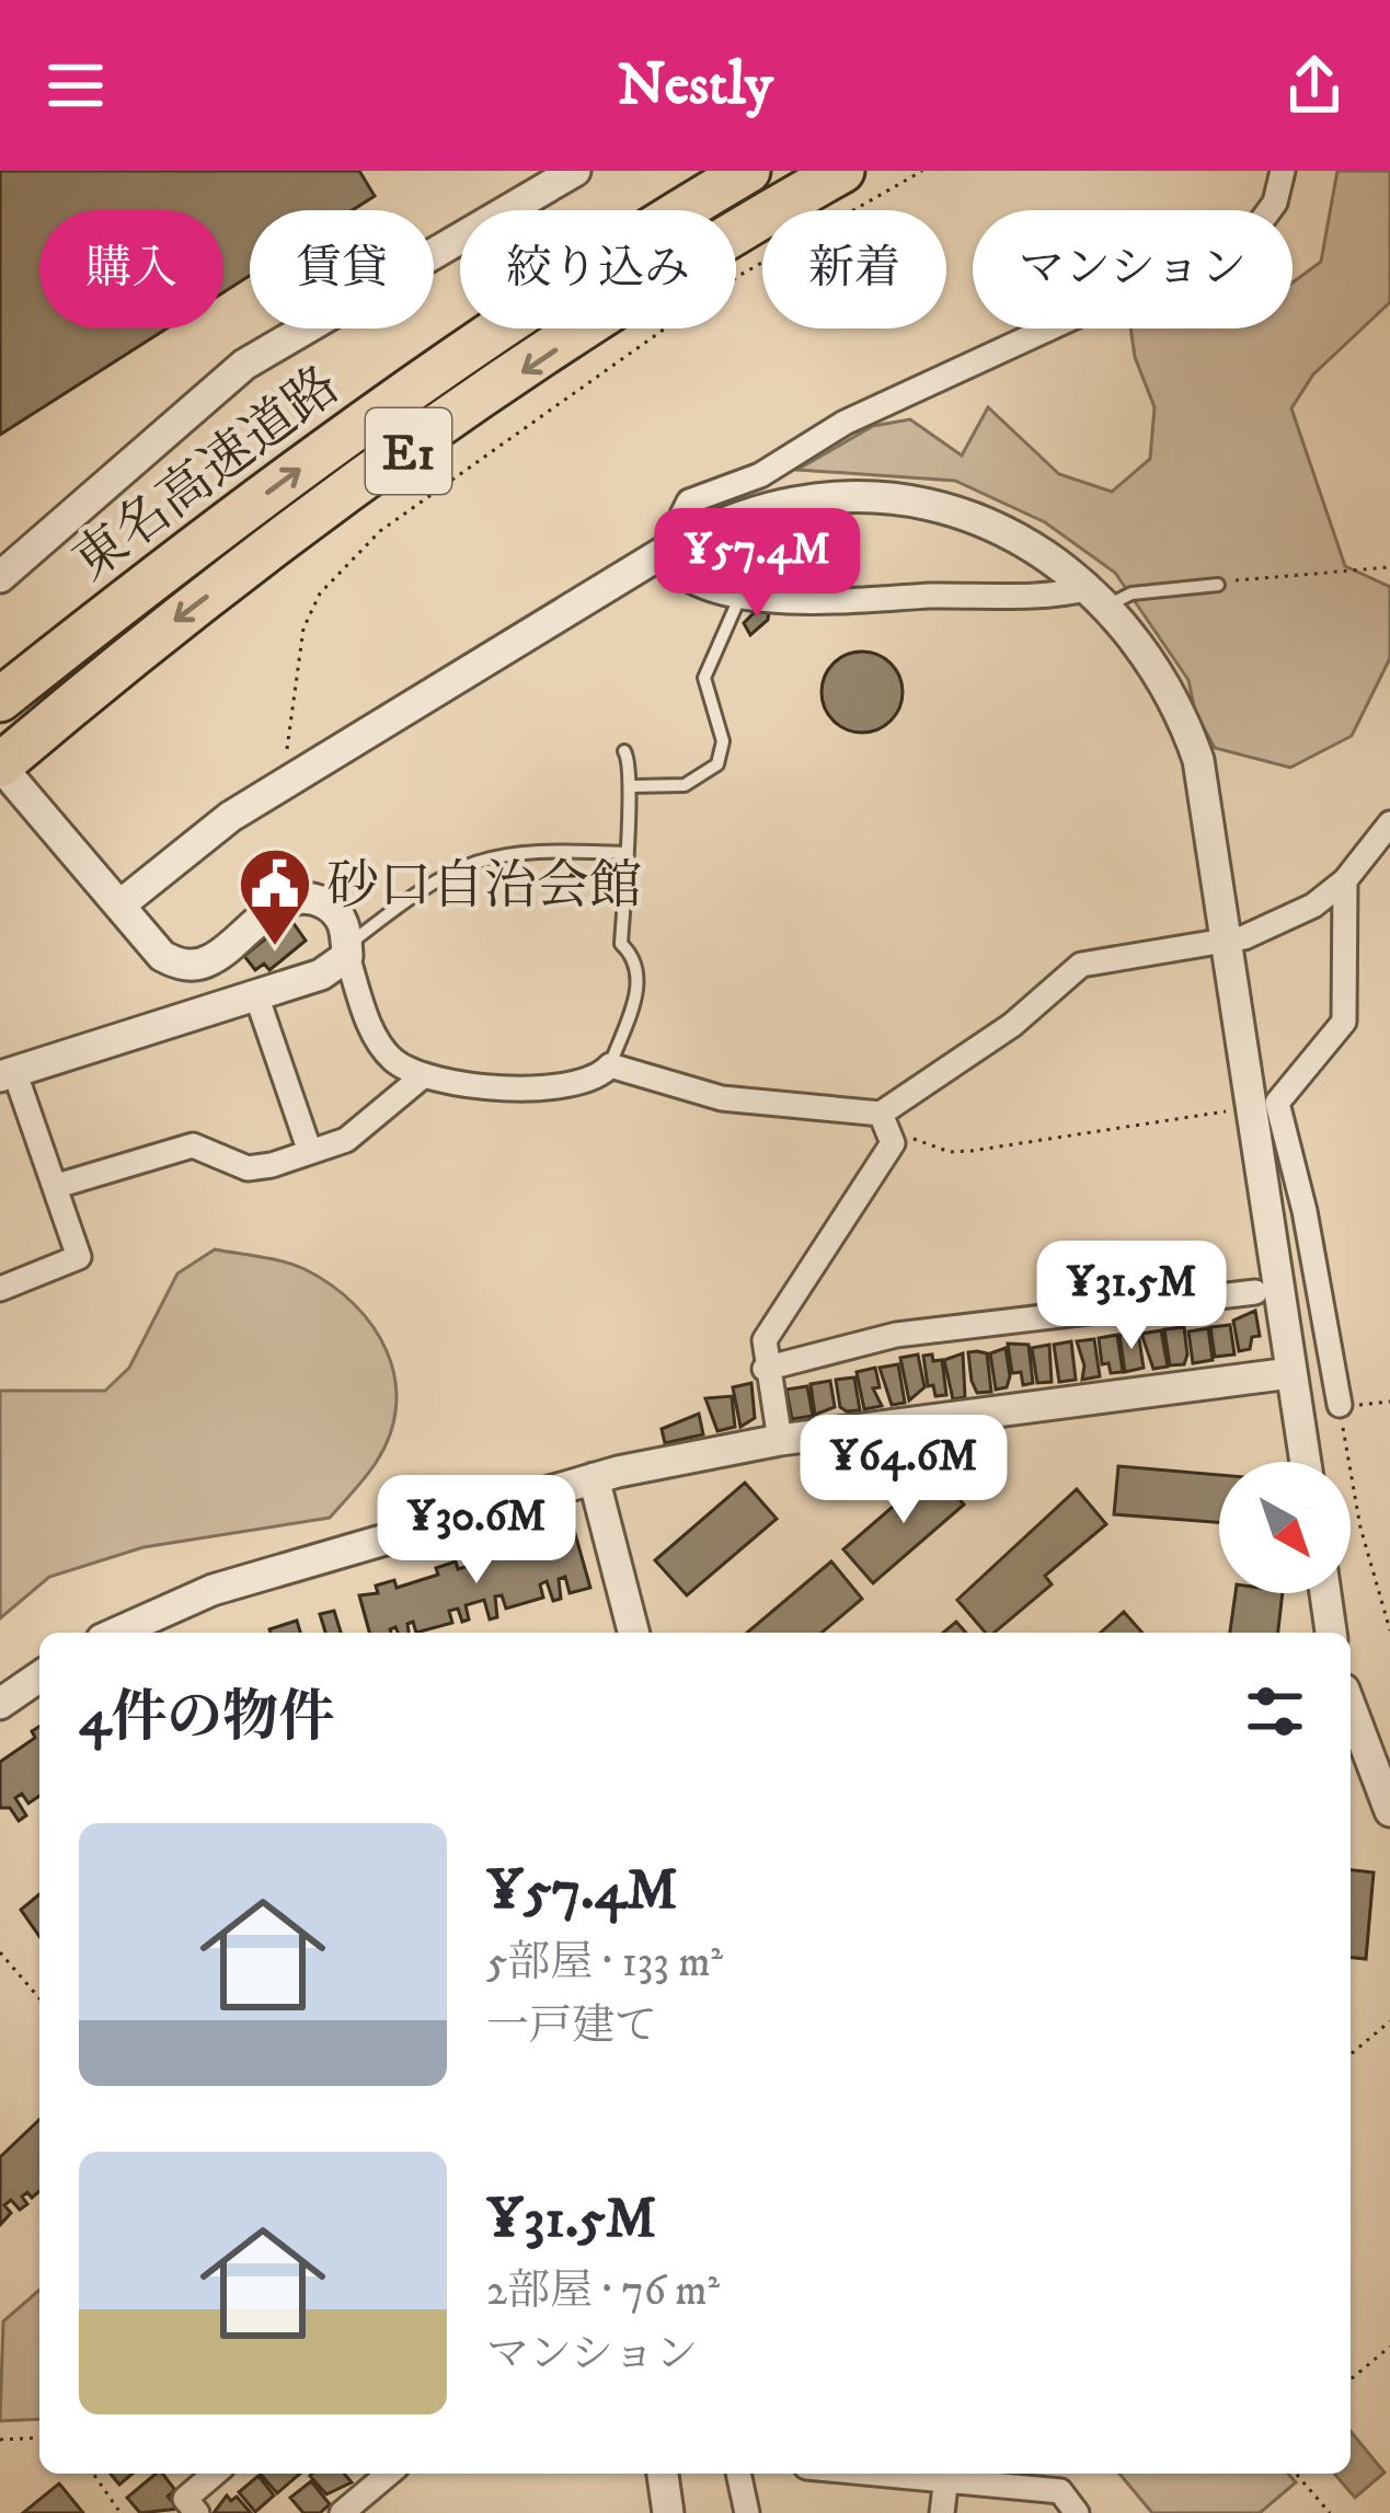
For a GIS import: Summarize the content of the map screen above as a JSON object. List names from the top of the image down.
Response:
{
  "streets": {
    "highway": ["E1", "東名高速道路"]
  },
  "places": {
    "public building": ["砂口自治会館"]
  },
  "north": "bottom right",
  "page": {
    "header": "Nestly",
    "chip": [
      "購入",
      "賃貸",
      "絞り込み",
      "新着",
      "マンション"
    ],
    "price": [
      "¥57.4M",
      "¥31.5M",
      "¥64.6M",
      "¥30.6M"
    ],
    "heading": "4件の物件",
    "list": [
      {
        "name": "¥57.4M",
        "note": "5部屋 · 133 m² · 一戸建て"
      },
      {
        "name": "¥31.5M",
        "note": "2部屋 · 76 m² · マンション"
      }
    ]
  }
}
